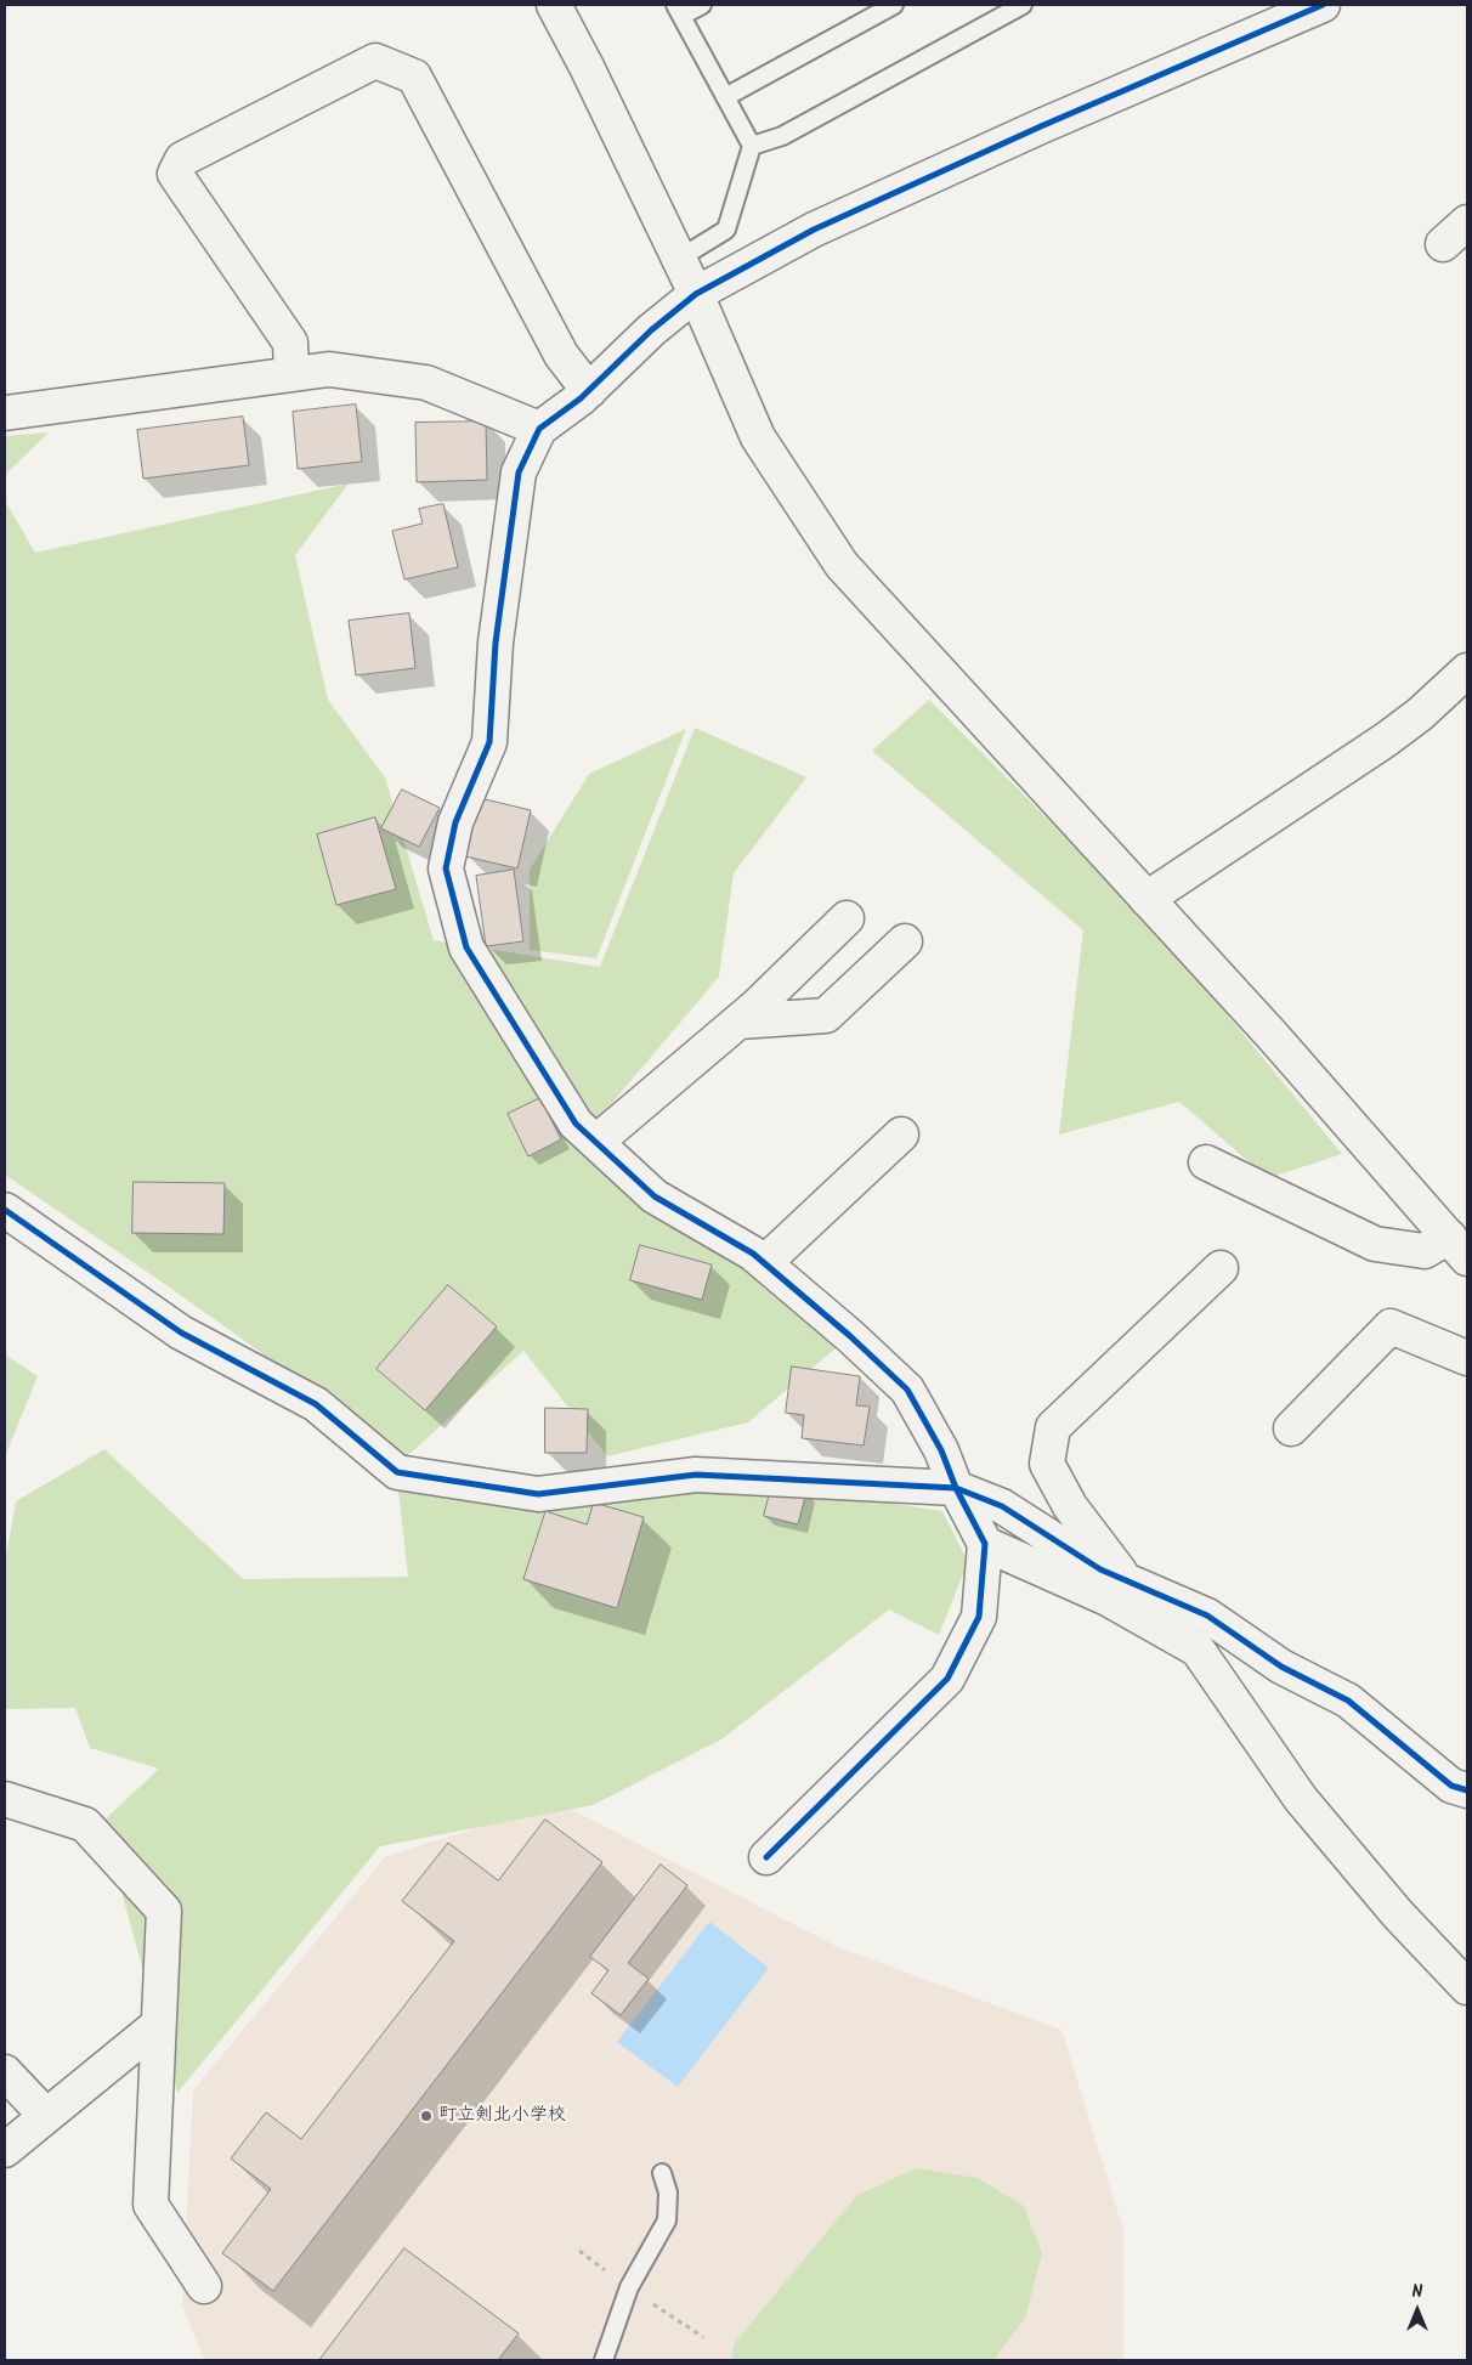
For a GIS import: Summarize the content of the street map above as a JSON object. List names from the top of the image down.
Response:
{
  "places": ["町立剣北小学校"],
  "north": "top"
}
